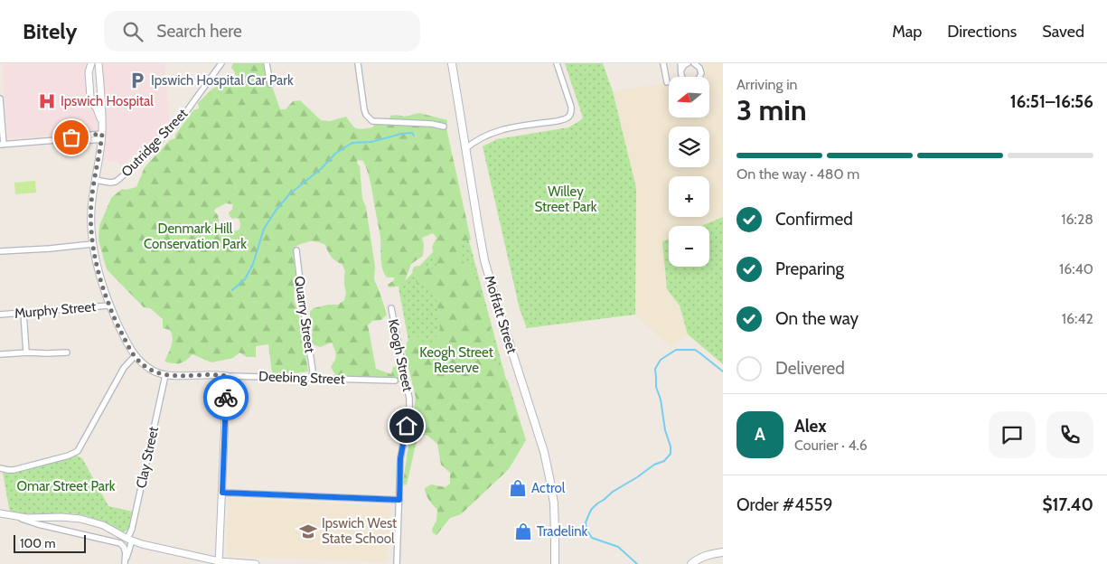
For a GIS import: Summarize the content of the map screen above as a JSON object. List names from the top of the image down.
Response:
{
  "streets": {
    "main road": ["Moffatt Street"],
    "street": [
      "Outridge Street",
      "Murphy Street",
      "Quarry Street",
      "Keogh Street",
      "Deebing Street",
      "Clay Street"
    ]
  },
  "crossings": [
    ["Quarry Street", "Deebing Street"],
    ["Deebing Street", "Clay Street"]
  ],
  "parks": [
    "Willey Street Park",
    "Denmark Hill Conservation Park",
    "Keogh Street Reserve",
    "Omar Street Park"
  ],
  "places": {
    "parking": ["Ipswich Hospital Car Park"],
    "hospital": ["Ipswich Hospital"],
    "shop": ["Actrol", "Tradelink"],
    "school or university": ["Ipswich West State School"]
  },
  "scale_bar": "100 m",
  "north": "left",
  "page": {
    "header": "Bitely",
    "search": "Search here",
    "nav": ["Map", "Directions", "Saved"],
    "heading": ["3 min", "Arriving in", "16:51–16:56"],
    "panel": [
      "Alex",
      "Courier · 4.6",
      "Order #4559",
      "$17.40"
    ],
    "map_buttons": ["+", "−"],
    "bar": "On the way · 480 m",
    "list": [
      ["Confirmed", "16:28"],
      ["Preparing", "16:40"],
      ["On the way", "16:42"],
      "Delivered"
    ],
    "round": "A",
    "scale": "100 m"
  }
}
